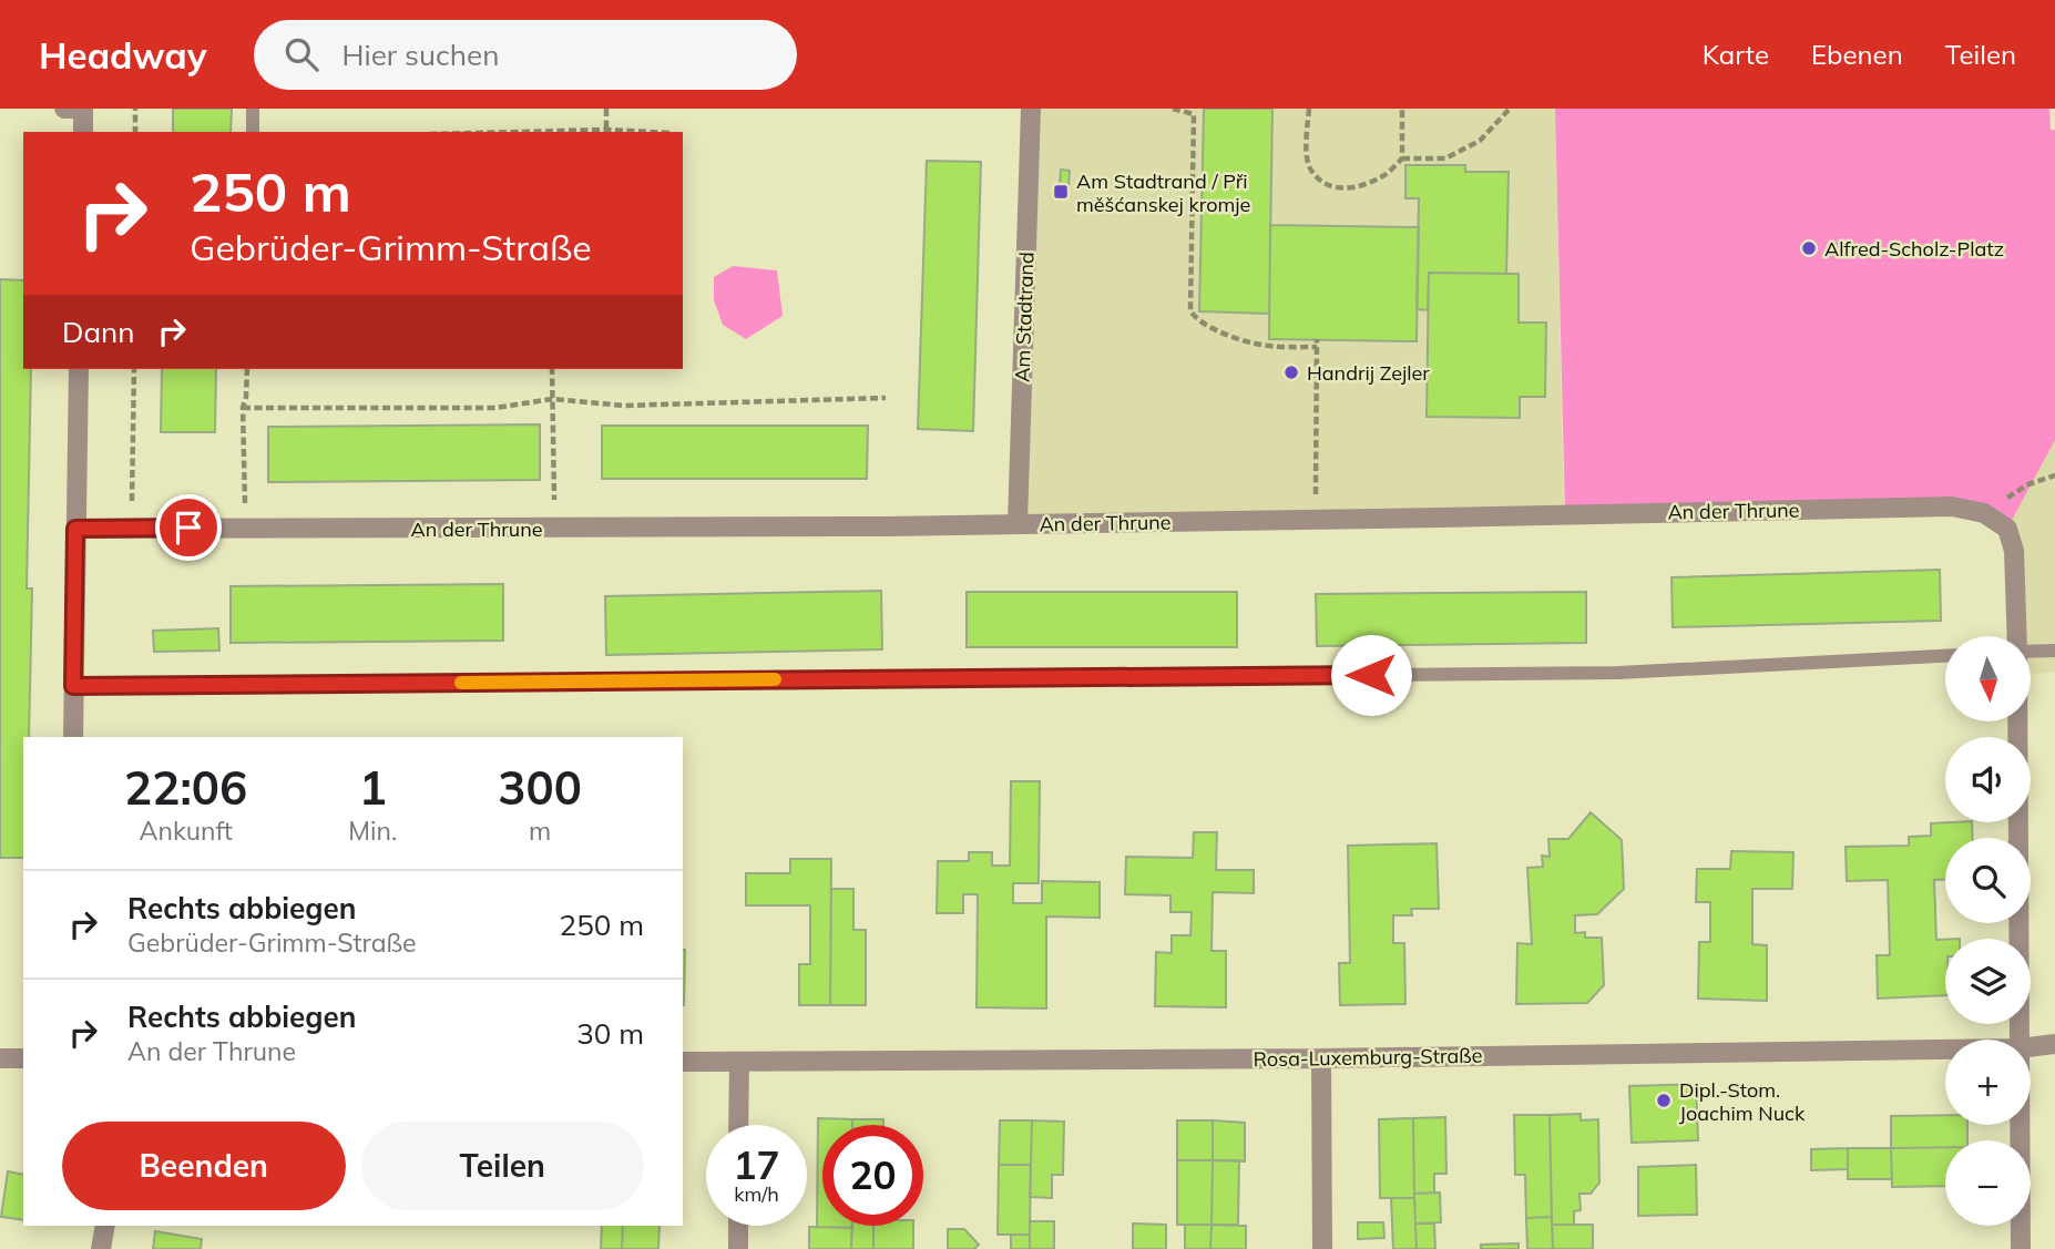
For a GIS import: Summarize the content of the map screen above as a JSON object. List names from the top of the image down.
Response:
{
  "streets": {
    "street": ["Am Stadtrand", "An der Thrune", "Rosa-Luxemburg-Straße"]
  },
  "crossings": [
    ["Am Stadtrand", "An der Thrune"]
  ],
  "places": {
    "transit": ["Am Stadtrand / Při měšćanskej kromje"],
    "other": ["Alfred-Scholz-Platz", "Handrij Zejler", "Dipl.-Stom. Joachim Nuck"]
  },
  "north": "bottom",
  "page": {
    "header": "Headway",
    "search": "Hier suchen",
    "nav": ["Karte", "Ebenen", "Teilen"],
    "turn": ["250 m", "Gebrüder-Grimm-Straße"],
    "then": "Dann",
    "map_buttons": ["+", "−"],
    "eta": [
      "22:06",
      "Ankunft",
      "1",
      "Min.",
      "300",
      "m"
    ],
    "list": [
      {
        "name": "Rechts abbiegen",
        "note": "Gebrüder-Grimm-Straße",
        "value": "250 m"
      },
      {
        "name": "Rechts abbiegen",
        "note": "An der Thrune",
        "value": "30 m"
      }
    ],
    "buttons": ["Beenden", "Teilen"],
    "speed": "17 km/h",
    "limit": "20"
  }
}
